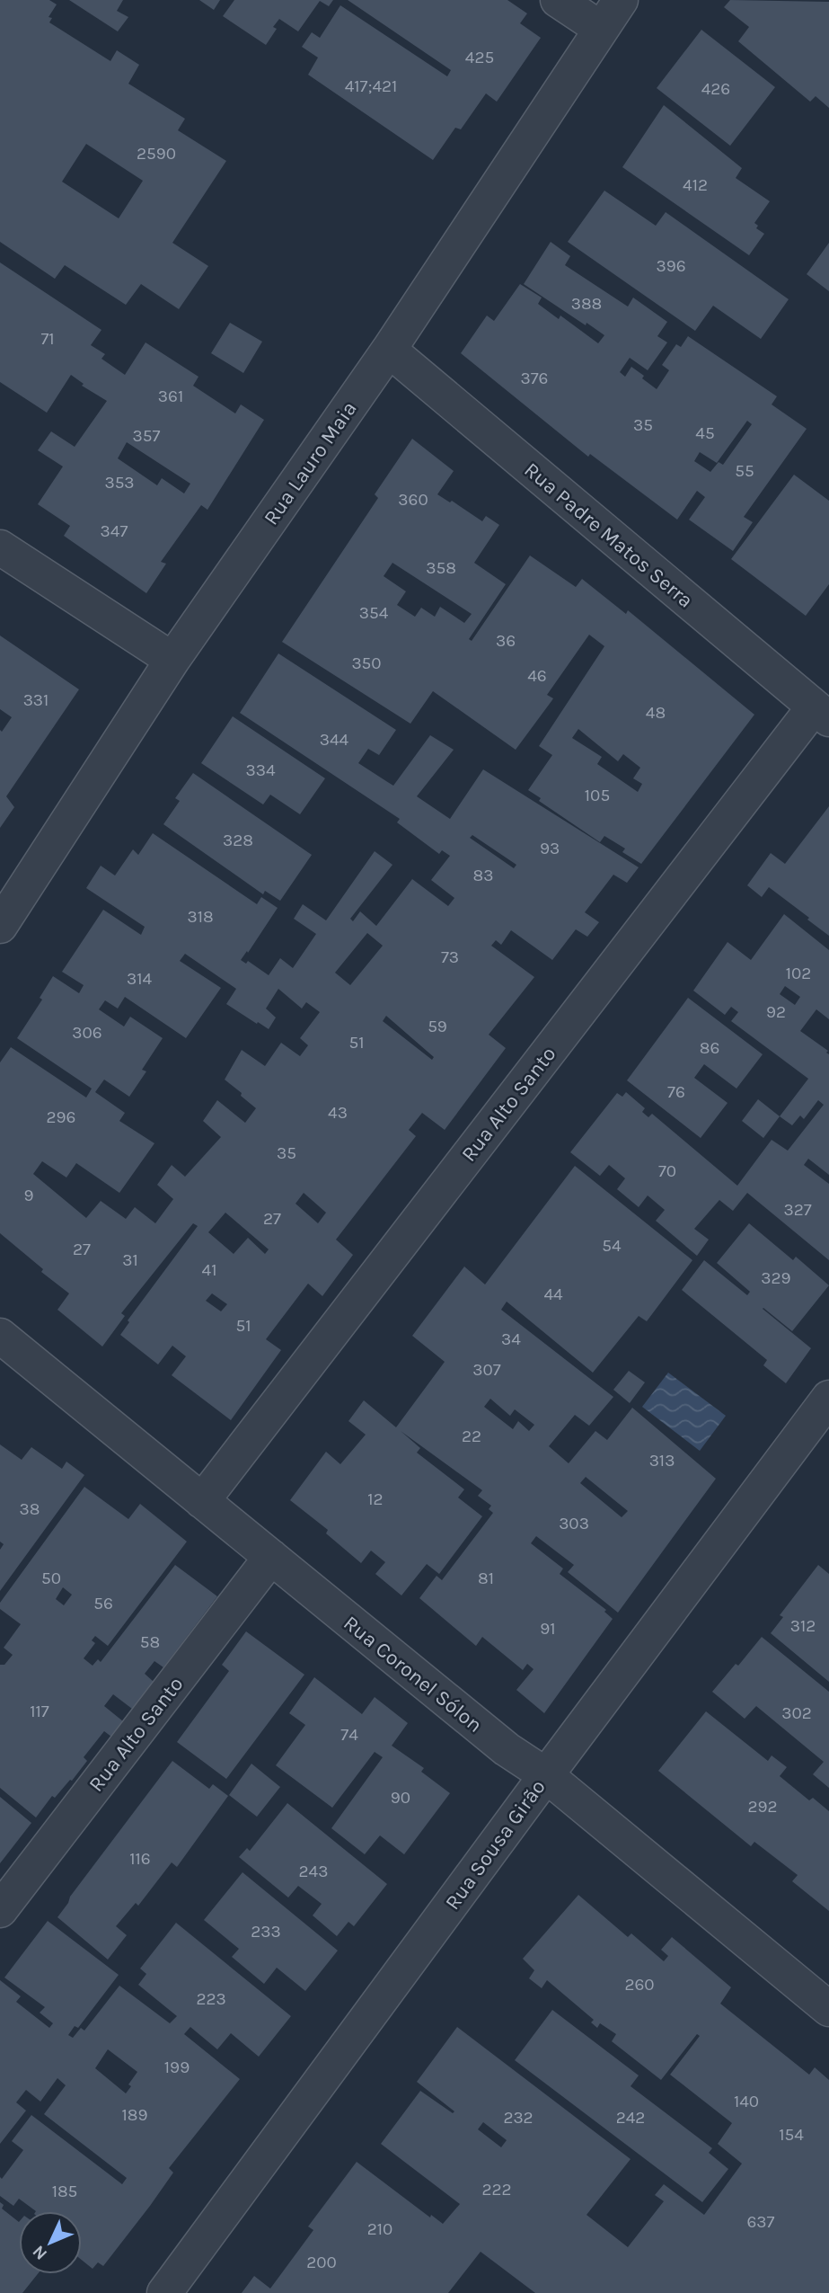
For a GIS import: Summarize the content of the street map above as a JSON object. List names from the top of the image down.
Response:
{
  "streets": {
    "street": [
      "Rua Lauro Maia",
      "Rua Padre Matos Serra",
      "Rua Alto Santo",
      "Rua Coronel Sólon",
      "Rua Sousa Girão"
    ]
  },
  "crossings": [
    ["Rua Lauro Maia", "Rua Padre Matos Serra"],
    ["Rua Padre Matos Serra", "Rua Alto Santo"],
    ["Rua Alto Santo", "Rua Coronel Sólon"],
    ["Rua Coronel Sólon", "Rua Sousa Girão"]
  ],
  "house_numbers": [
    "425",
    "417;421",
    "426",
    "2590",
    "412",
    "396",
    "388",
    "71",
    "376",
    "361",
    "35",
    "45",
    "357",
    "55",
    "353",
    "360",
    "347",
    "358",
    "354",
    "36",
    "350",
    "46",
    "331",
    "48",
    "344",
    "334",
    "105",
    "328",
    "93",
    "83",
    "318",
    "73",
    "102",
    "314",
    "92",
    "59",
    "306",
    "51",
    "86",
    "76",
    "43",
    "296",
    "35",
    "70",
    "9",
    "327",
    "27",
    "54",
    "27",
    "31",
    "41",
    "329",
    "44",
    "51",
    "34",
    "307",
    "22",
    "313",
    "12",
    "38",
    "303",
    "50",
    "81",
    "56",
    "312",
    "91",
    "58",
    "117",
    "302",
    "74",
    "90",
    "292",
    "116",
    "243",
    "233",
    "260",
    "223",
    "199",
    "140",
    "189",
    "232",
    "242",
    "154",
    "222",
    "185",
    "637",
    "210",
    "200"
  ],
  "north": "bottom left"
}
